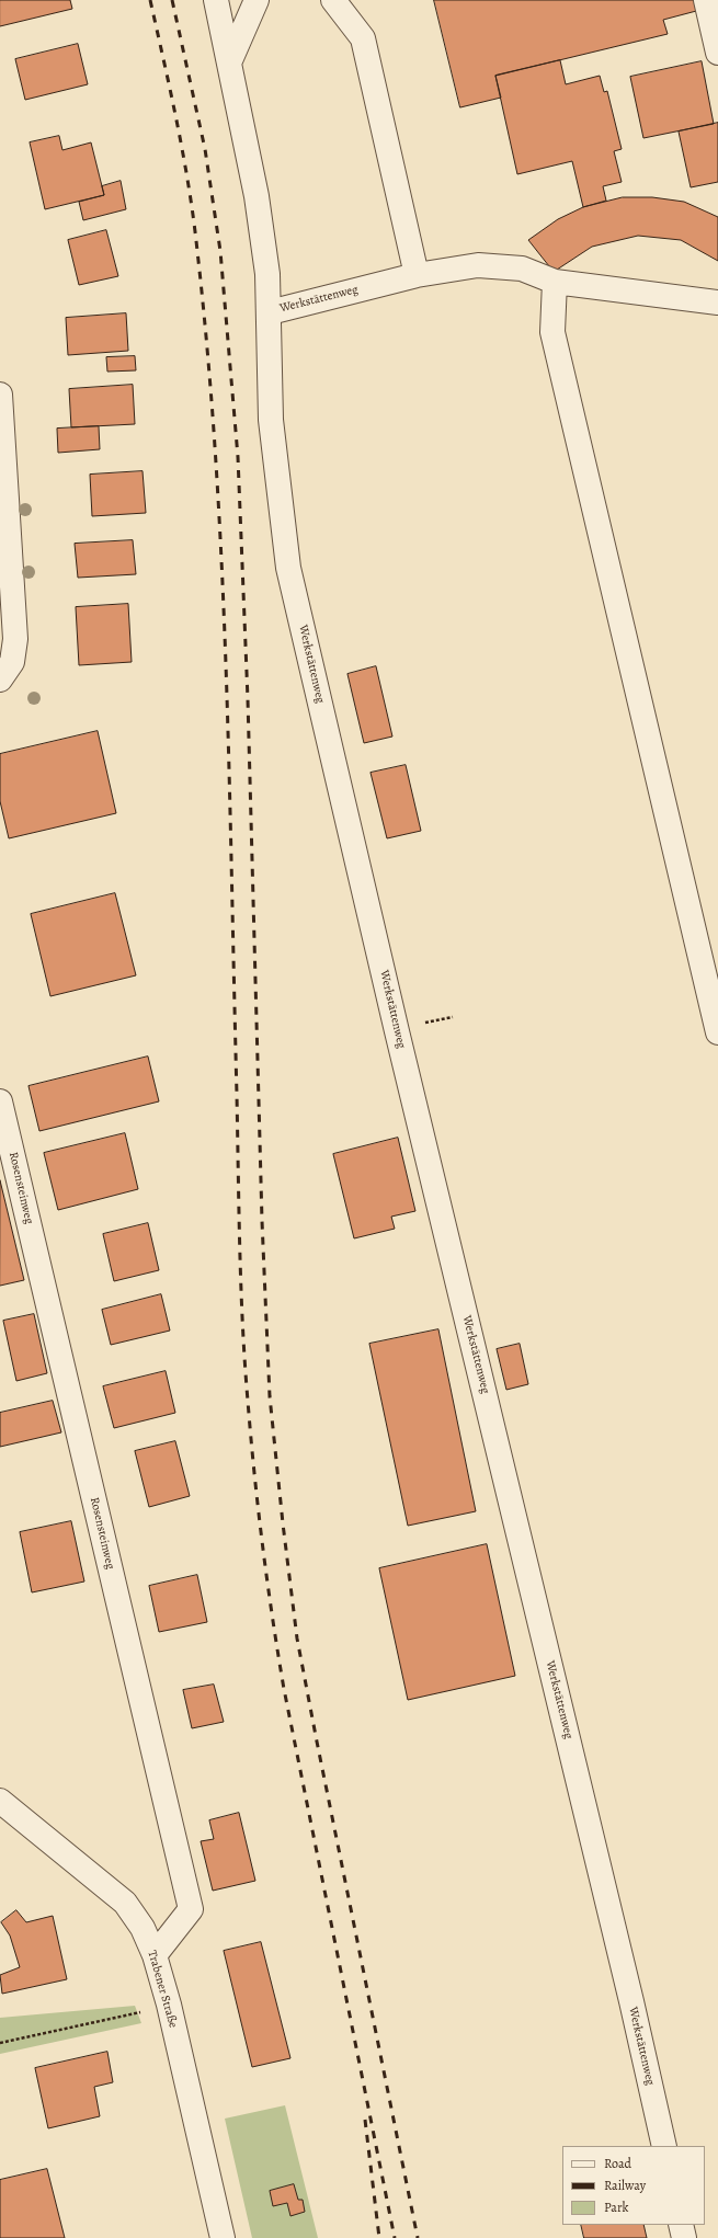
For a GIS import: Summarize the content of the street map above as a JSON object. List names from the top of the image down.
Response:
{
  "streets": {
    "street": ["Werkstättenweg", "Rosensteinweg", "Trabener Straße"]
  },
  "crossings": [
    ["Rosensteinweg", "Trabener Straße"]
  ],
  "legend": ["Road", "Railway", "Park"]
}
